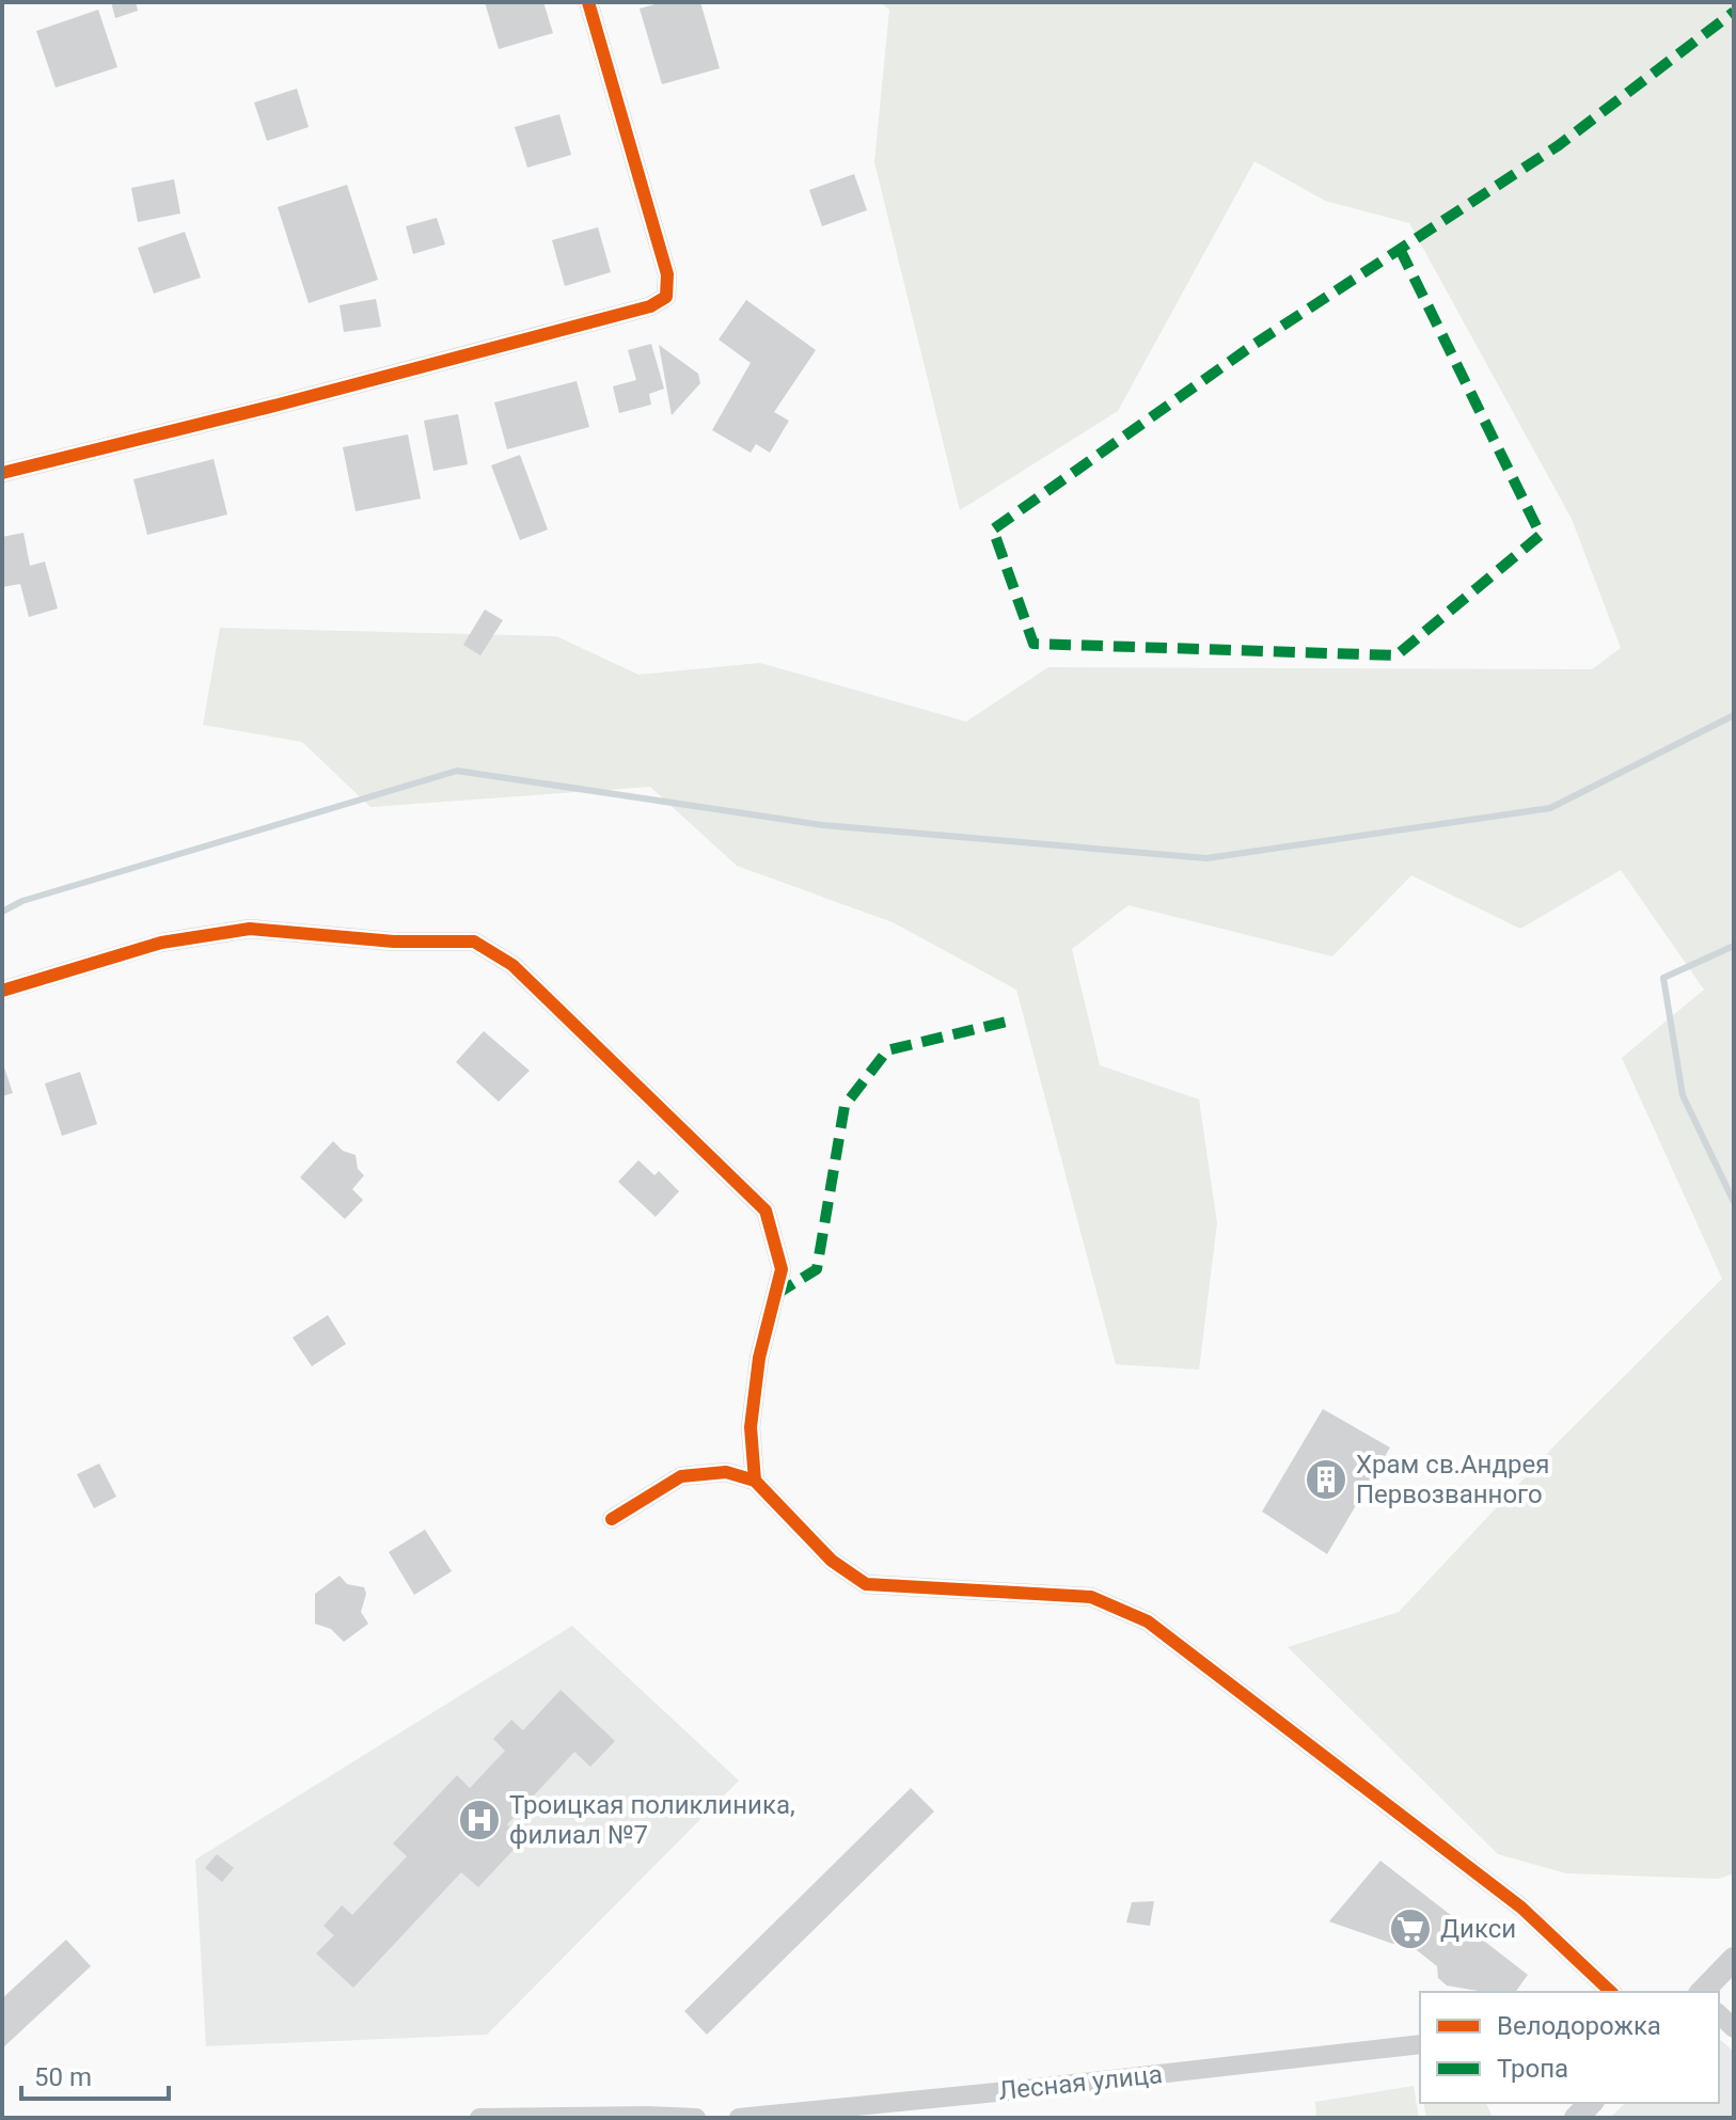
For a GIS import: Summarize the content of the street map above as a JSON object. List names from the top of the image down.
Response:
{
  "streets": {
    "street": ["Лесная улица"]
  },
  "places": {
    "building": ["Храм св.Андрея Первозванного"],
    "hospital": ["Троицкая поликлиника, филиал №7"],
    "supermarket": ["Дикси"]
  },
  "legend": ["Велодорожка", "Тропа"],
  "scale_bar": "50 m"
}
